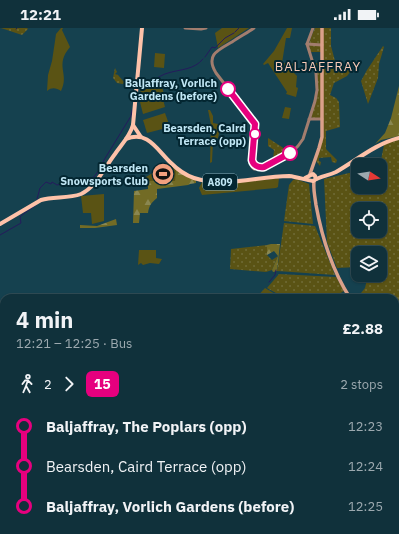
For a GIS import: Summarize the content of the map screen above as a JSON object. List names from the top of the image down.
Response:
{
  "streets": {
    "main road": ["A809"]
  },
  "districts": ["BALJAFFRAY"],
  "places": {
    "other": ["Baljaffray, Vorlich Gardens (before)", "Bearsden, Caird Terrace (opp)"],
    "sports": ["Bearsden Snowsports Club"]
  },
  "lines": ["bus line 15"],
  "north": "right",
  "page": {
    "status": "12:21",
    "heading": ["4 min", "12:21 – 12:25 · Bus", "£2.88"],
    "legs": ["2", "15", "2 stops"],
    "list": [
      {
        "name": "Baljaffray, The Poplars (opp)",
        "value": "12:23"
      },
      {
        "name": "Bearsden, Caird Terrace (opp)",
        "value": "12:24"
      },
      {
        "name": "Baljaffray, Vorlich Gardens (before)",
        "value": "12:25"
      }
    ]
  }
}
